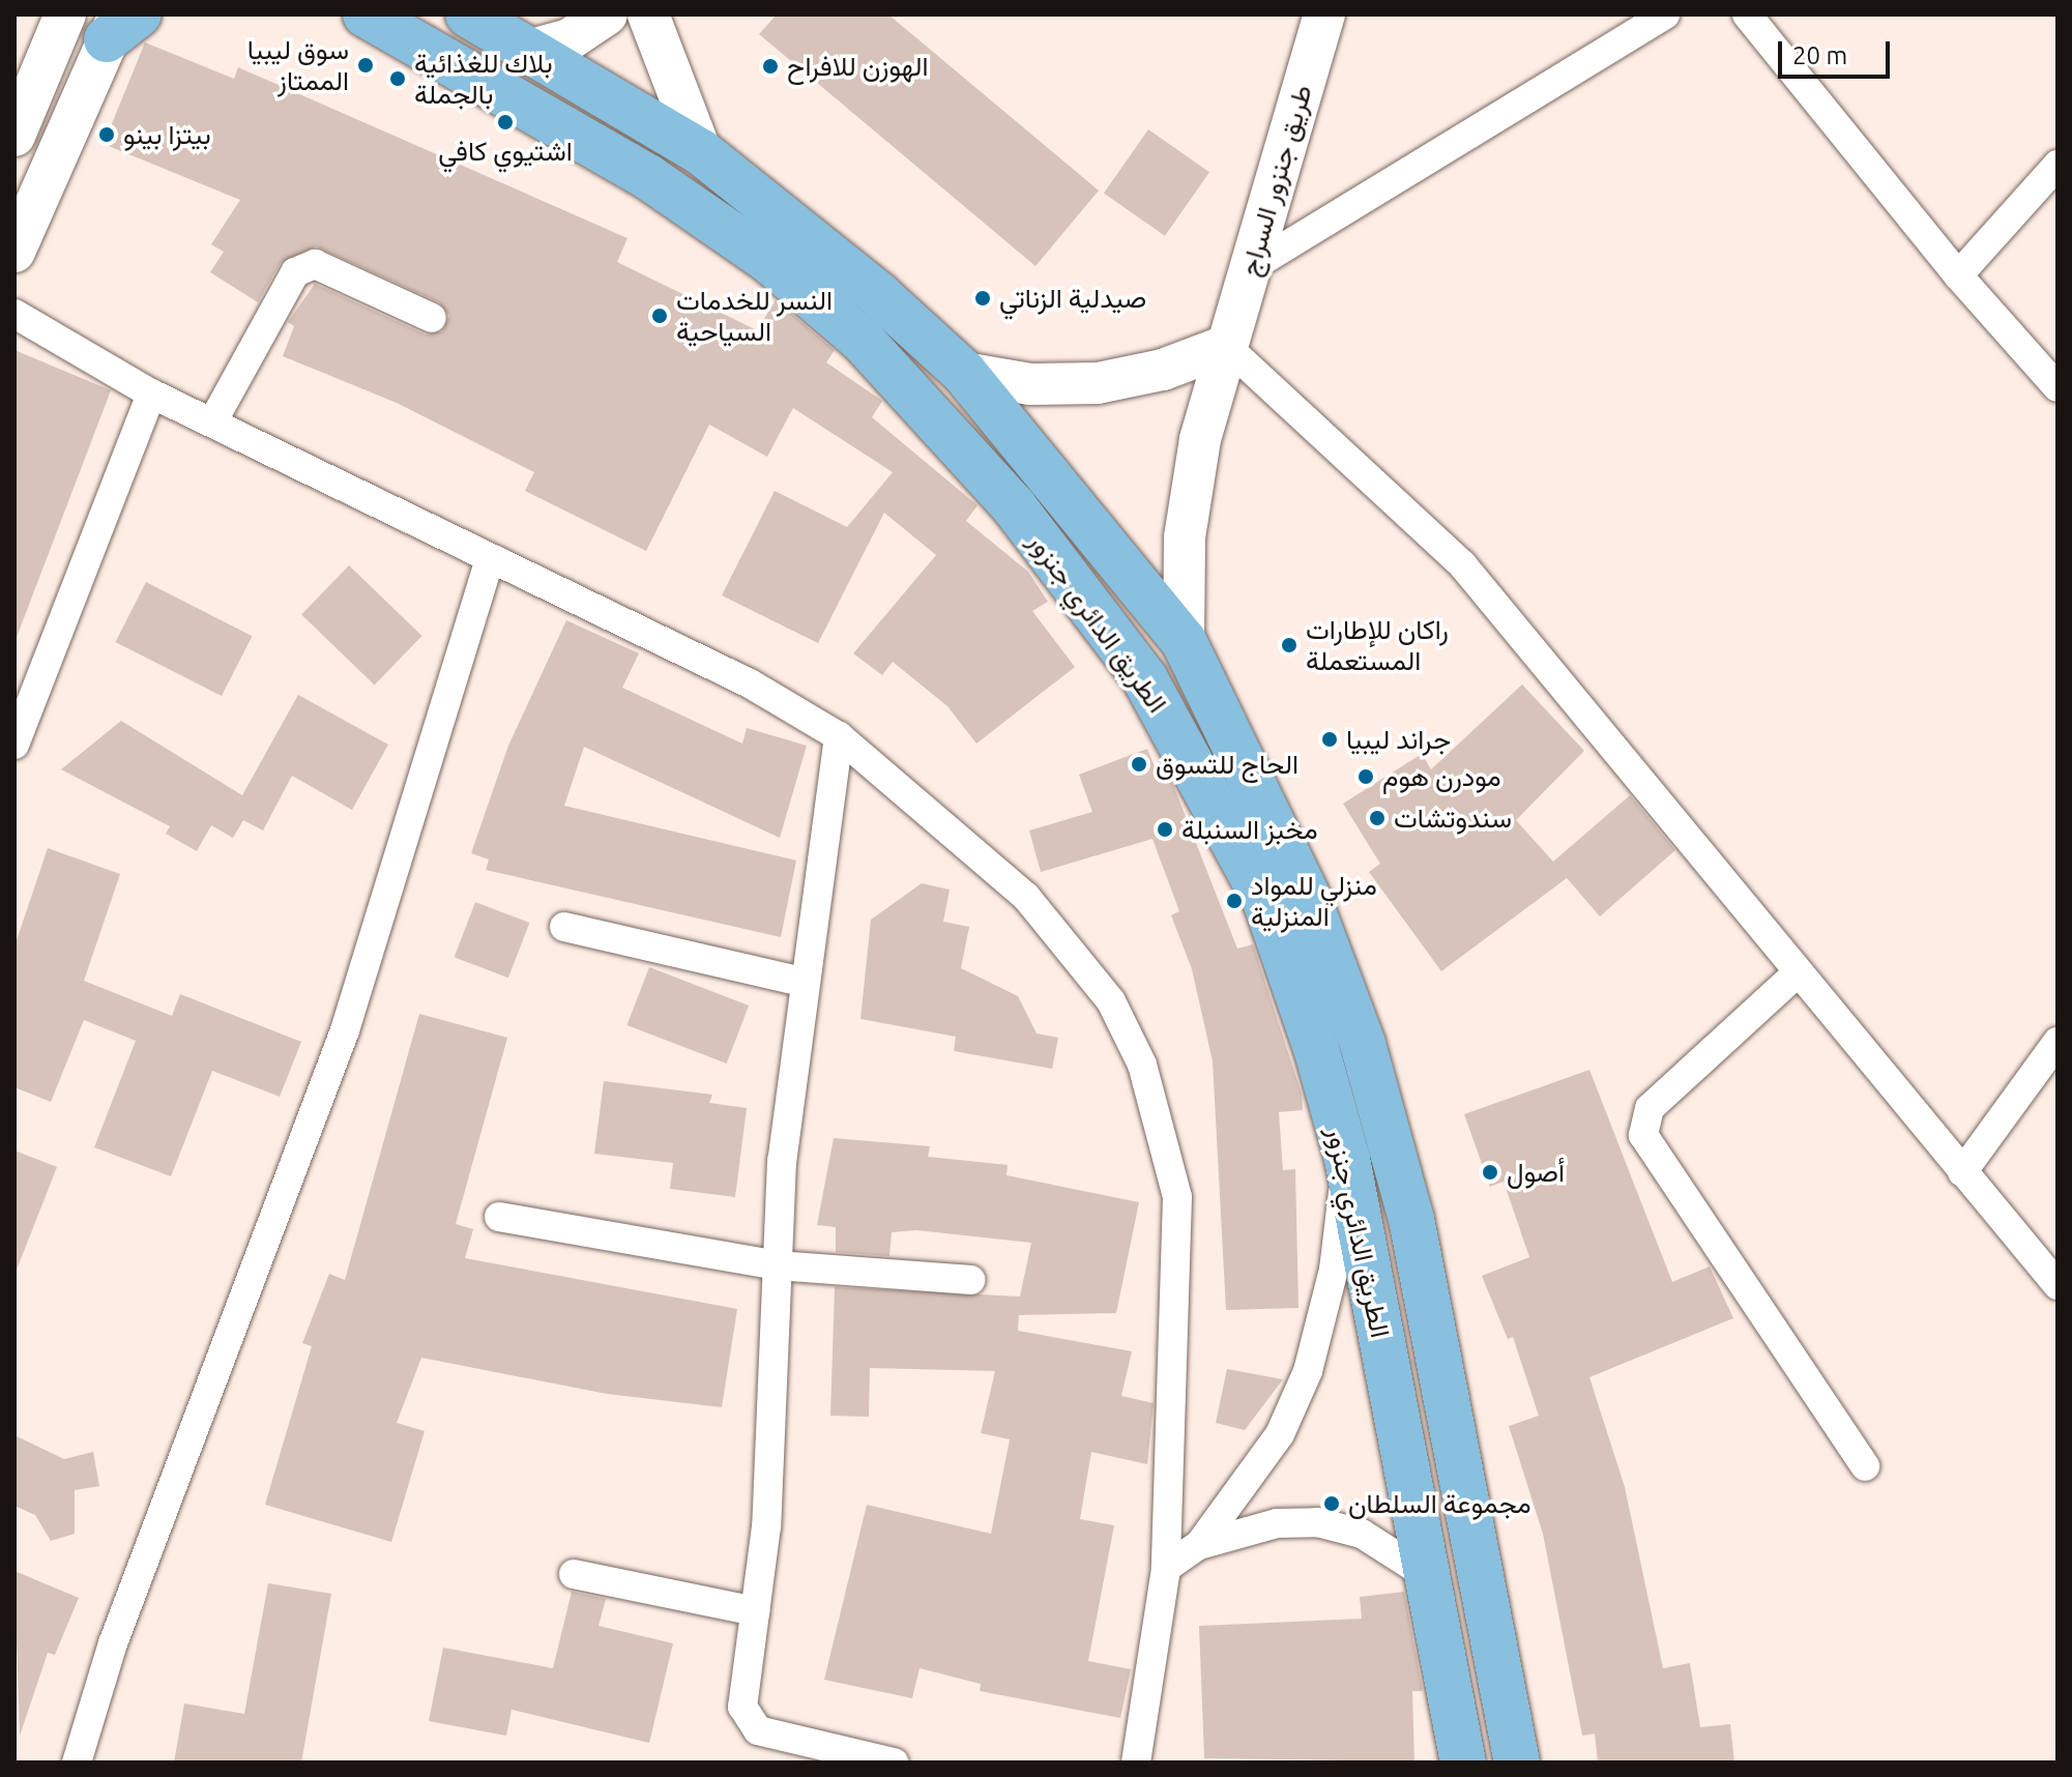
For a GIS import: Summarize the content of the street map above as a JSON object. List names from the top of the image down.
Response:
{
  "streets": {
    "main road": ["الطريق الدائري جنزور"],
    "street": ["طريق جنزور السراج"]
  },
  "crossings": [
    ["طريق جنزور السراج", "الطريق الدائري جنزور"]
  ],
  "places": [
    "سوق ليبيا الممتاز",
    "الهوزن للافراح",
    "بلاك للغذائية بالجملة",
    "اشتيوي كافي",
    "بيتزا بينو",
    "صيدلية الزناتي",
    "النسر للخدمات السياحية",
    "راكان للإطارات المستعملة",
    "جراند ليبيا",
    "الحاج للتسوق",
    "مودرن هوم",
    "سندوتشات",
    "مخبز السنبلة",
    "منزلي للمواد المنزلية",
    "أصول",
    "مجموعة السلطان"
  ],
  "scale_bar": "20 m"
}
